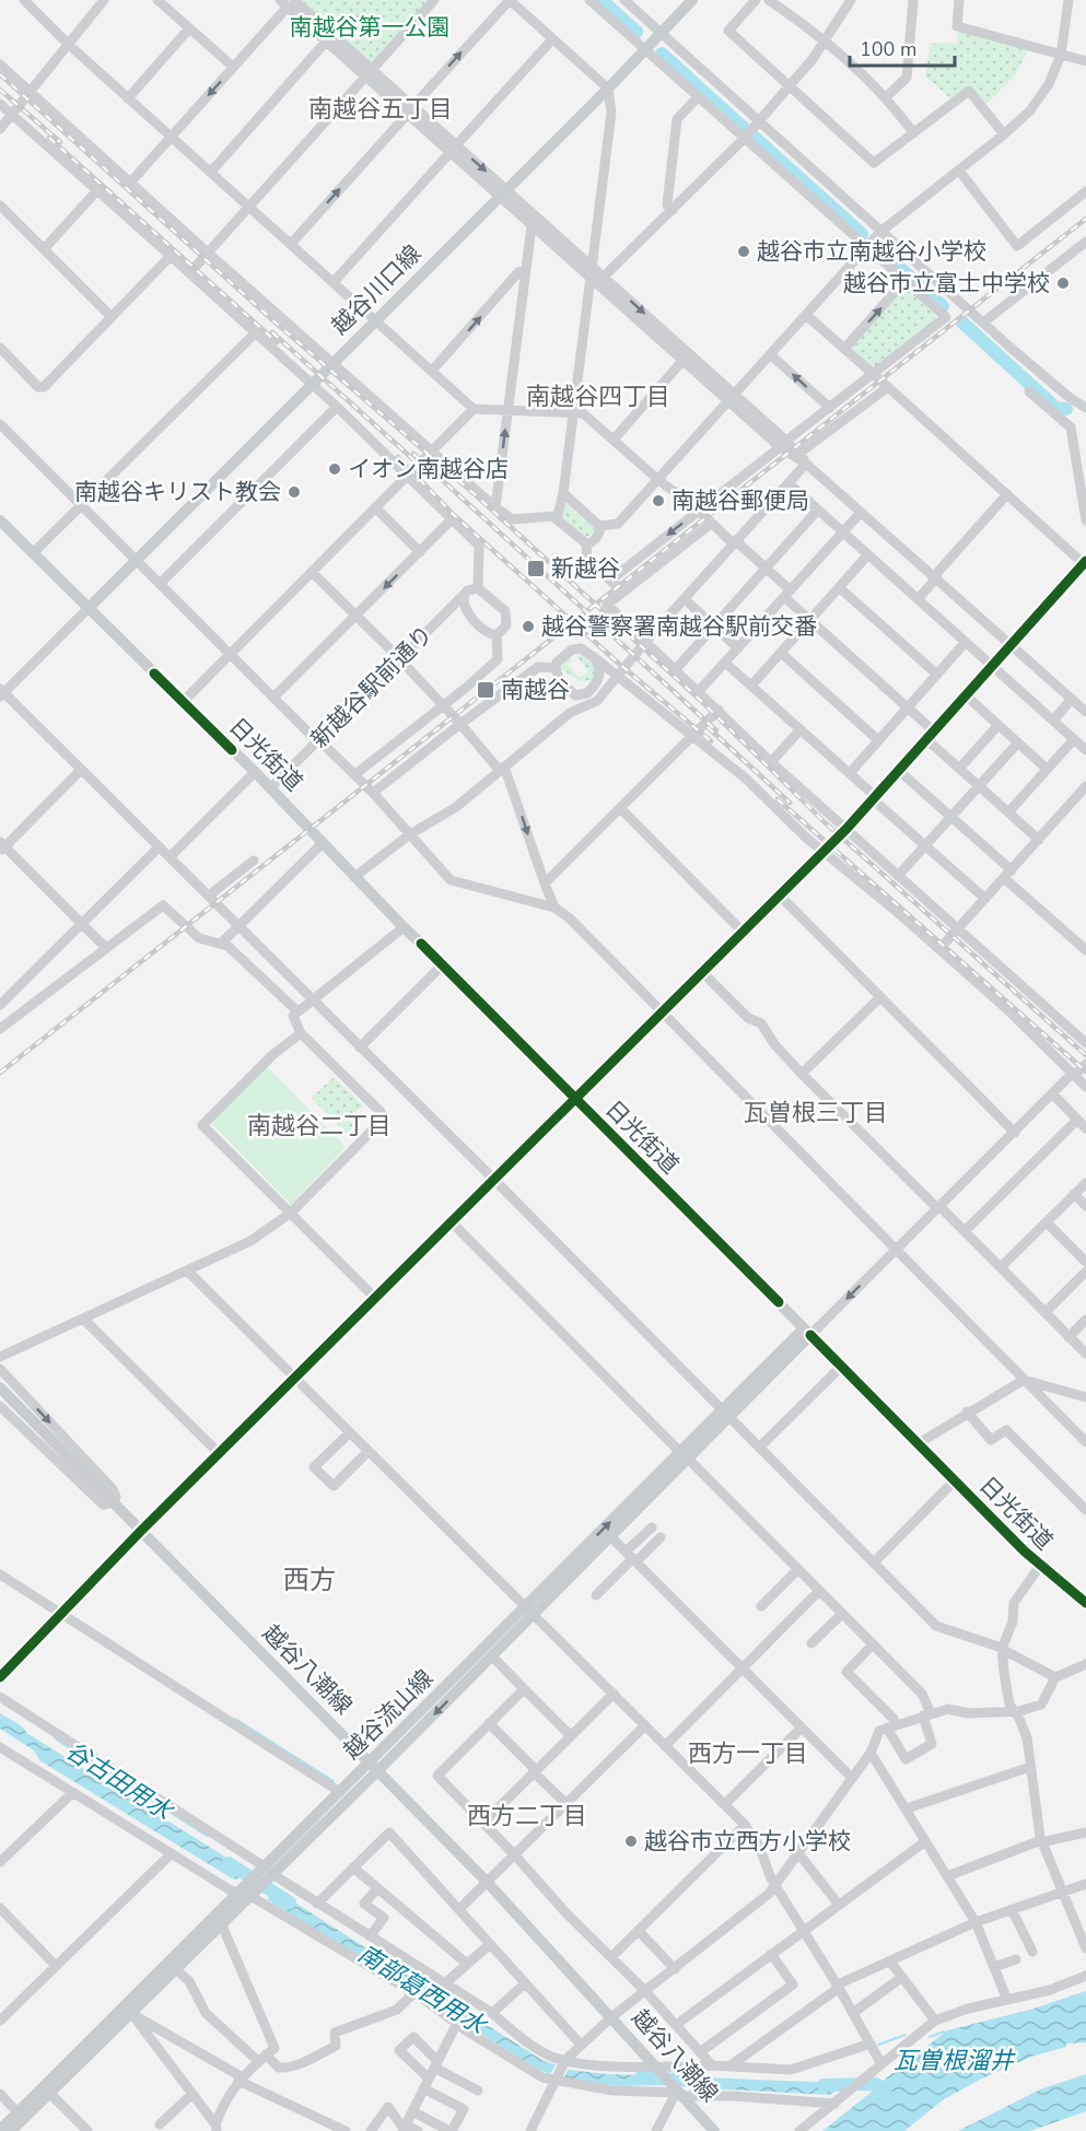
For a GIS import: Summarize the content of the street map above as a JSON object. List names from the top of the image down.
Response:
{
  "streets": {
    "main road": [
      "越谷川口線",
      "日光街道",
      "越谷八潮線",
      "越谷流山線"
    ],
    "street": ["新越谷駅前通り"]
  },
  "crossings": [
    ["越谷川口線", "日光街道"],
    ["新越谷駅前通り", "日光街道"],
    ["日光街道", "越谷流山線"],
    ["越谷八潮線", "越谷流山線"]
  ],
  "districts": [
    "南越谷五丁目",
    "南越谷四丁目",
    "瓦曽根三丁目",
    "南越谷二丁目",
    "西方",
    "西方一丁目",
    "西方二丁目"
  ],
  "water": ["谷古田用水", "南部葛西用水", "瓦曽根溜井"],
  "parks": ["南越谷第一公園"],
  "places": {
    "other": [
      "越谷市立南越谷小学校",
      "越谷市立富士中学校",
      "イオン南越谷店",
      "南越谷キリスト教会",
      "南越谷郵便局",
      "越谷警察署南越谷駅前交番",
      "越谷市立西方小学校"
    ],
    "transit": ["新越谷", "南越谷"]
  },
  "scale_bar": "100 m"
}
